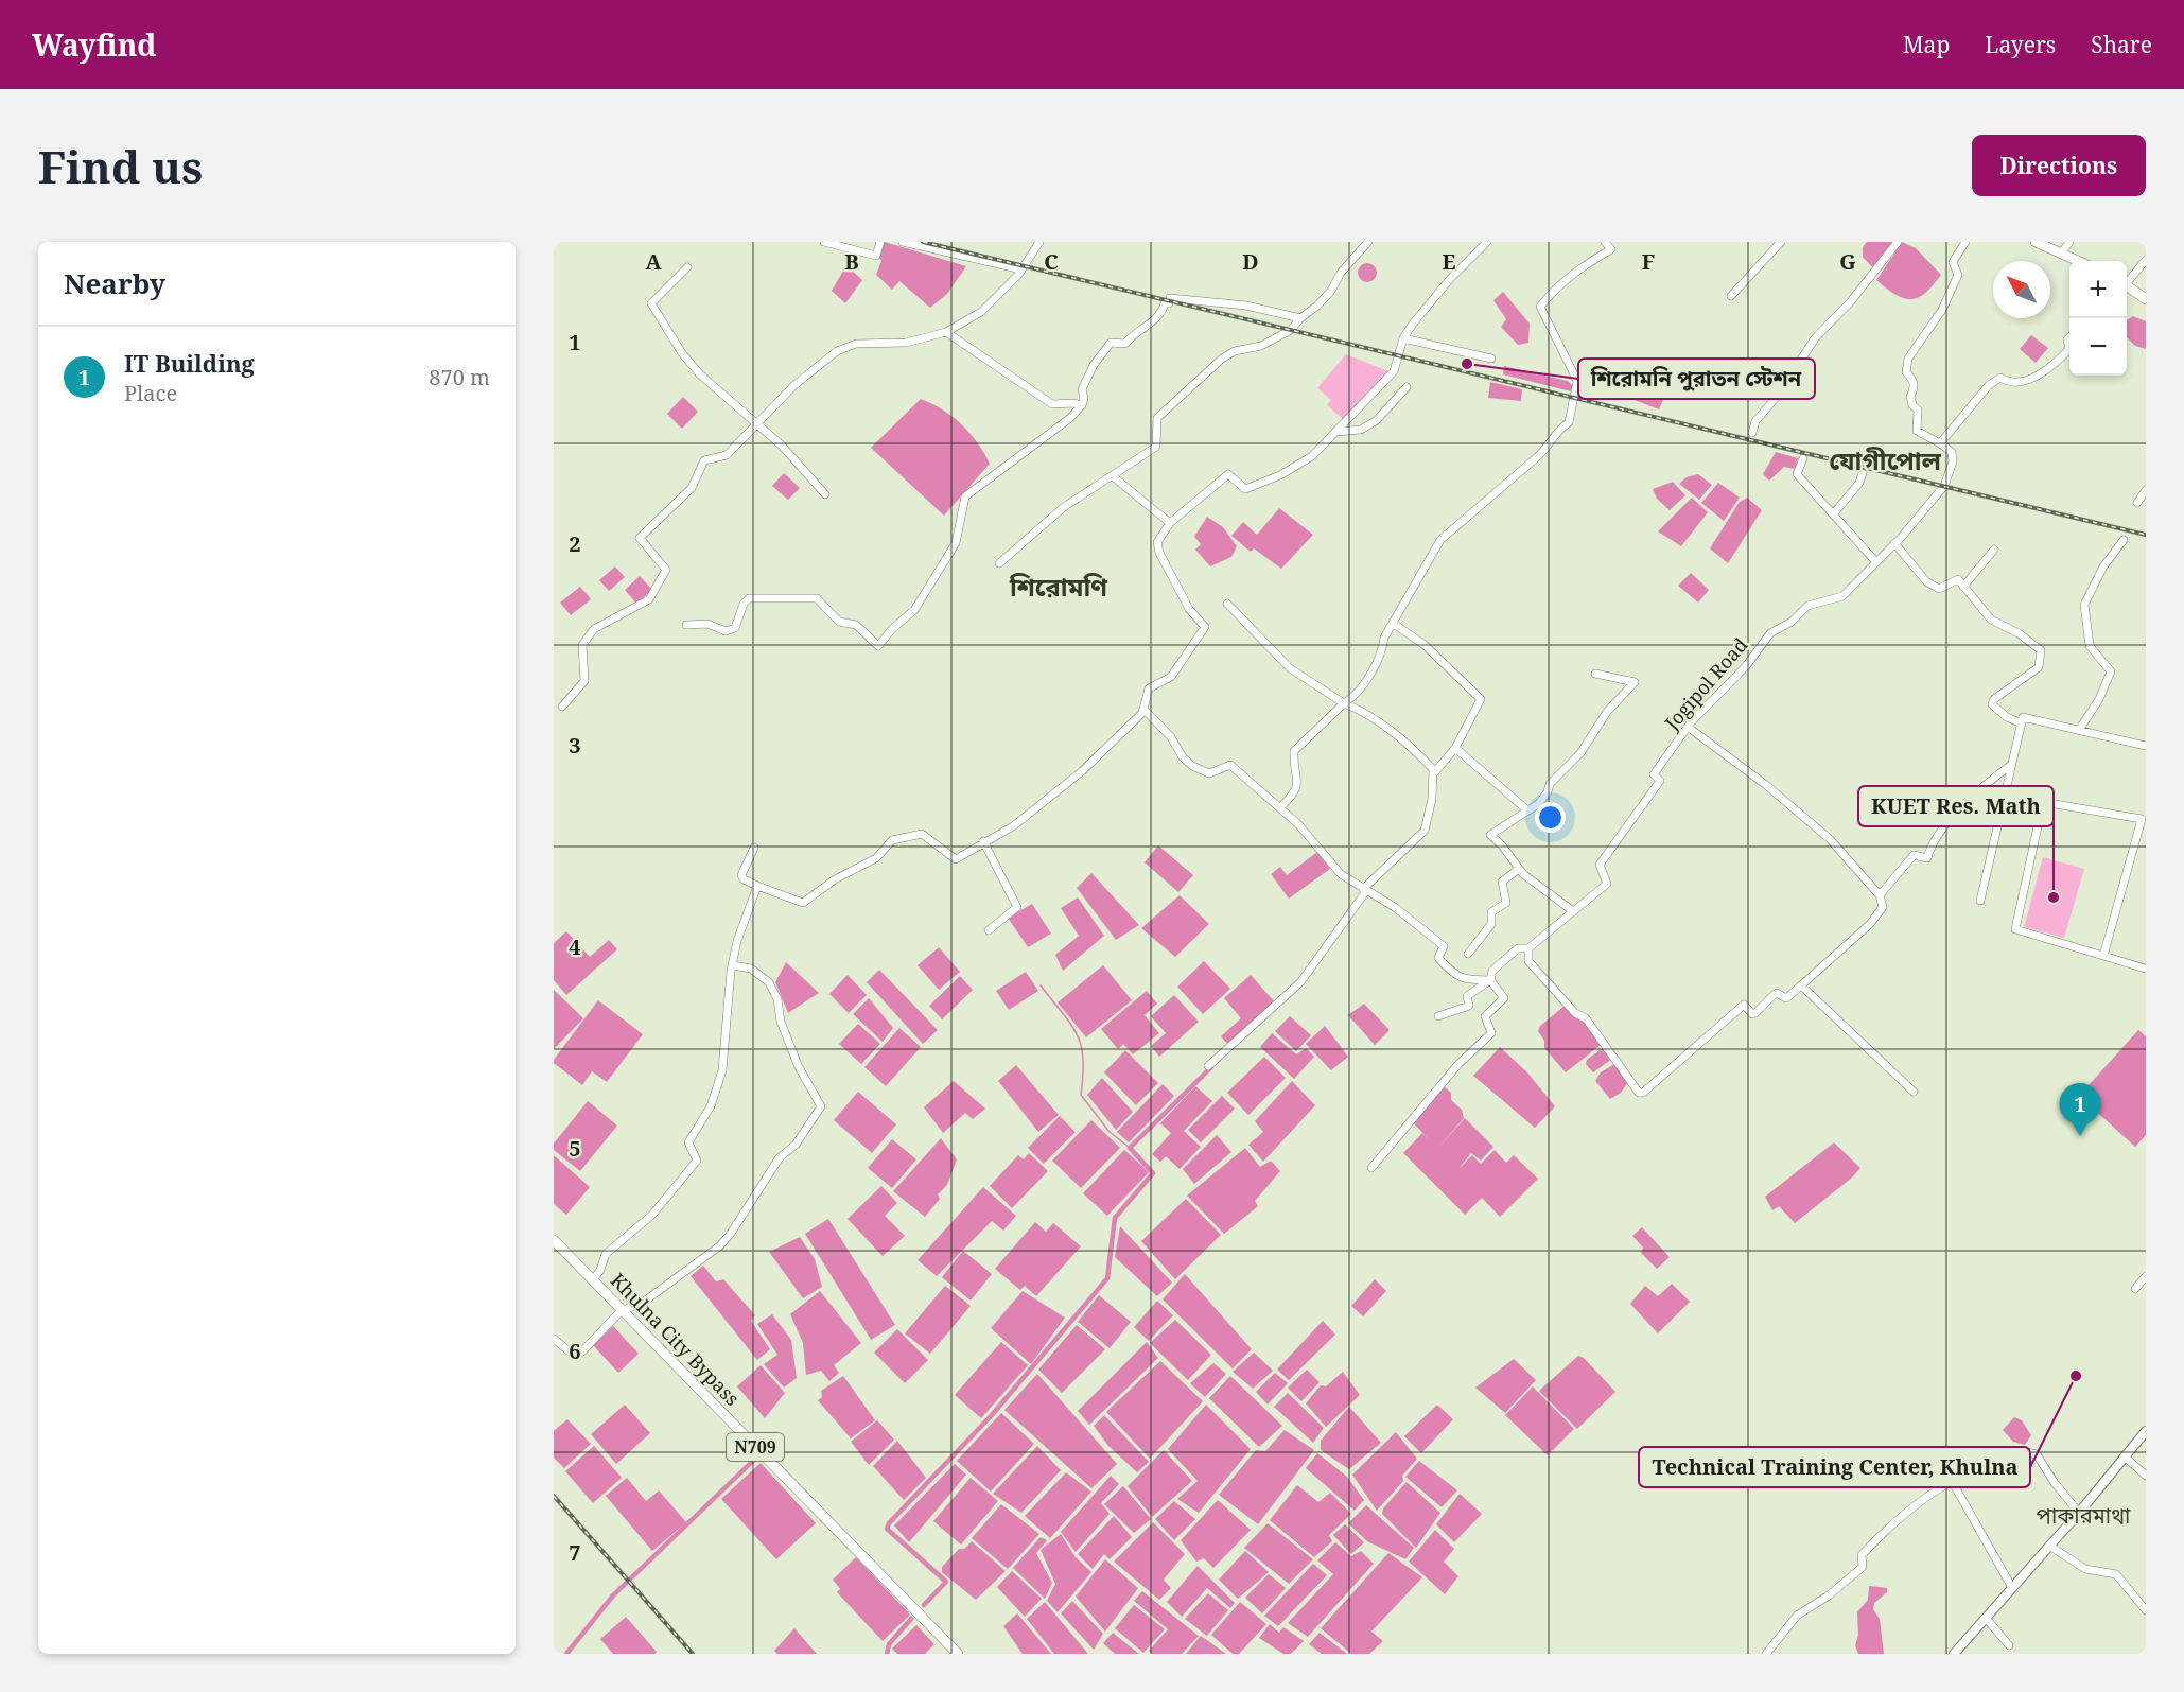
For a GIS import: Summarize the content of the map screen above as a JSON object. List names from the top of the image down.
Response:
{
  "streets": {
    "highway": ["Khulna City Bypass", "N709"],
    "street": ["Jogipol Road"]
  },
  "districts": ["যোগীপোল", "শিরোমণি", "পাকারমাথা"],
  "places": ["শিরোমনি পুরাতন স্টেশন", "KUET Res. Math", "Technical Training Center, Khulna"],
  "north": "top left",
  "page": {
    "header": "Wayfind",
    "nav": ["Map", "Layers", "Share"],
    "buttons": "Directions",
    "title": "Find us",
    "heading": "Nearby",
    "map_buttons": ["+", "−"],
    "list": [
      {
        "mark": "1",
        "name": "IT Building",
        "note": "Place",
        "value": "870 m"
      }
    ],
    "pins": "1"
  },
  "grid": {
    "columns": [
      "A",
      "B",
      "C",
      "D",
      "E",
      "F",
      "G"
    ],
    "rows": [
      "1",
      "2",
      "3",
      "4",
      "5",
      "6",
      "7"
    ]
  }
}
